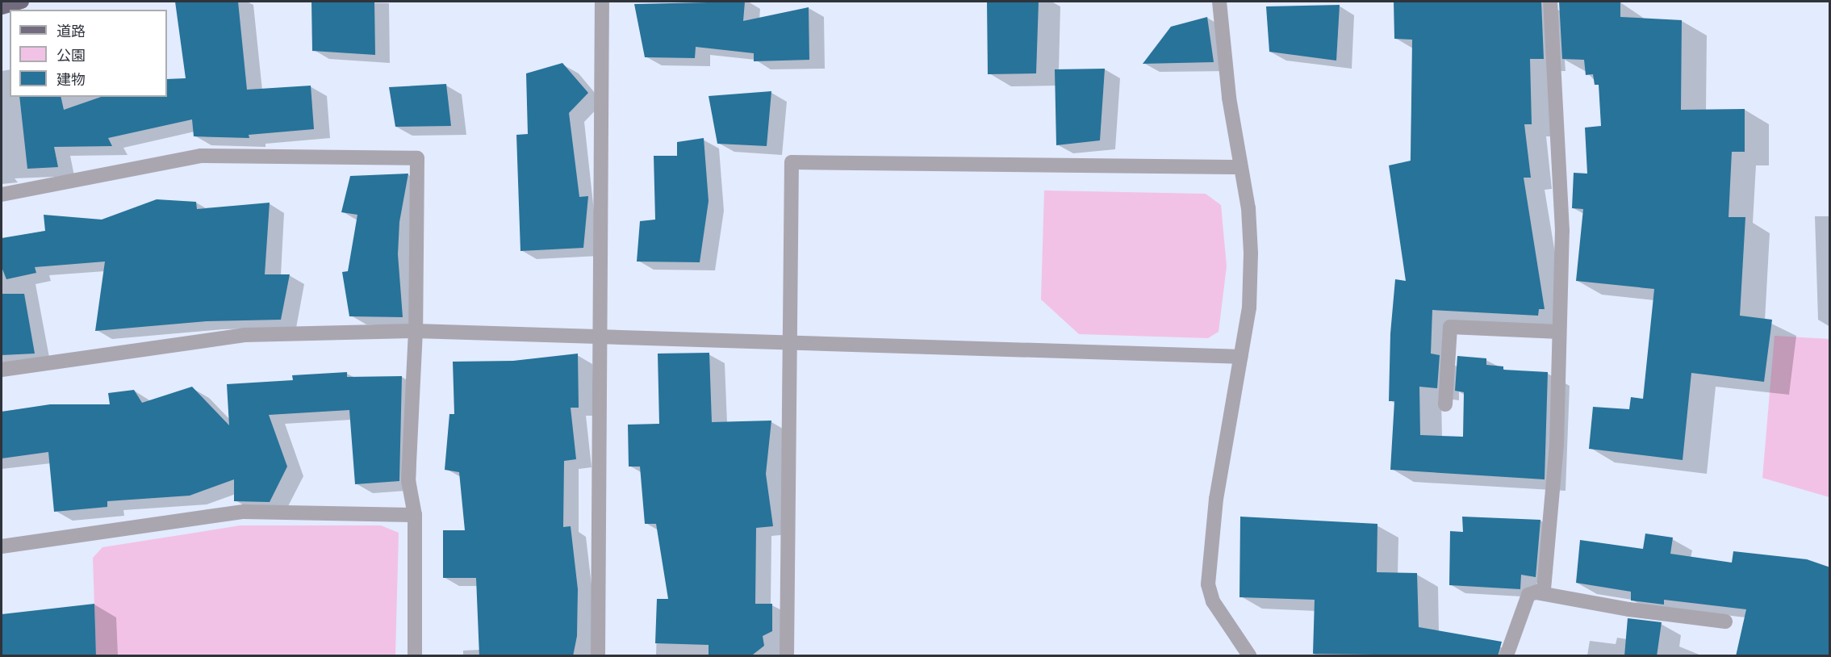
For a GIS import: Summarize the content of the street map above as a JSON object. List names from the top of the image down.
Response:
{
  "legend": ["道路", "公園", "建物"]
}
